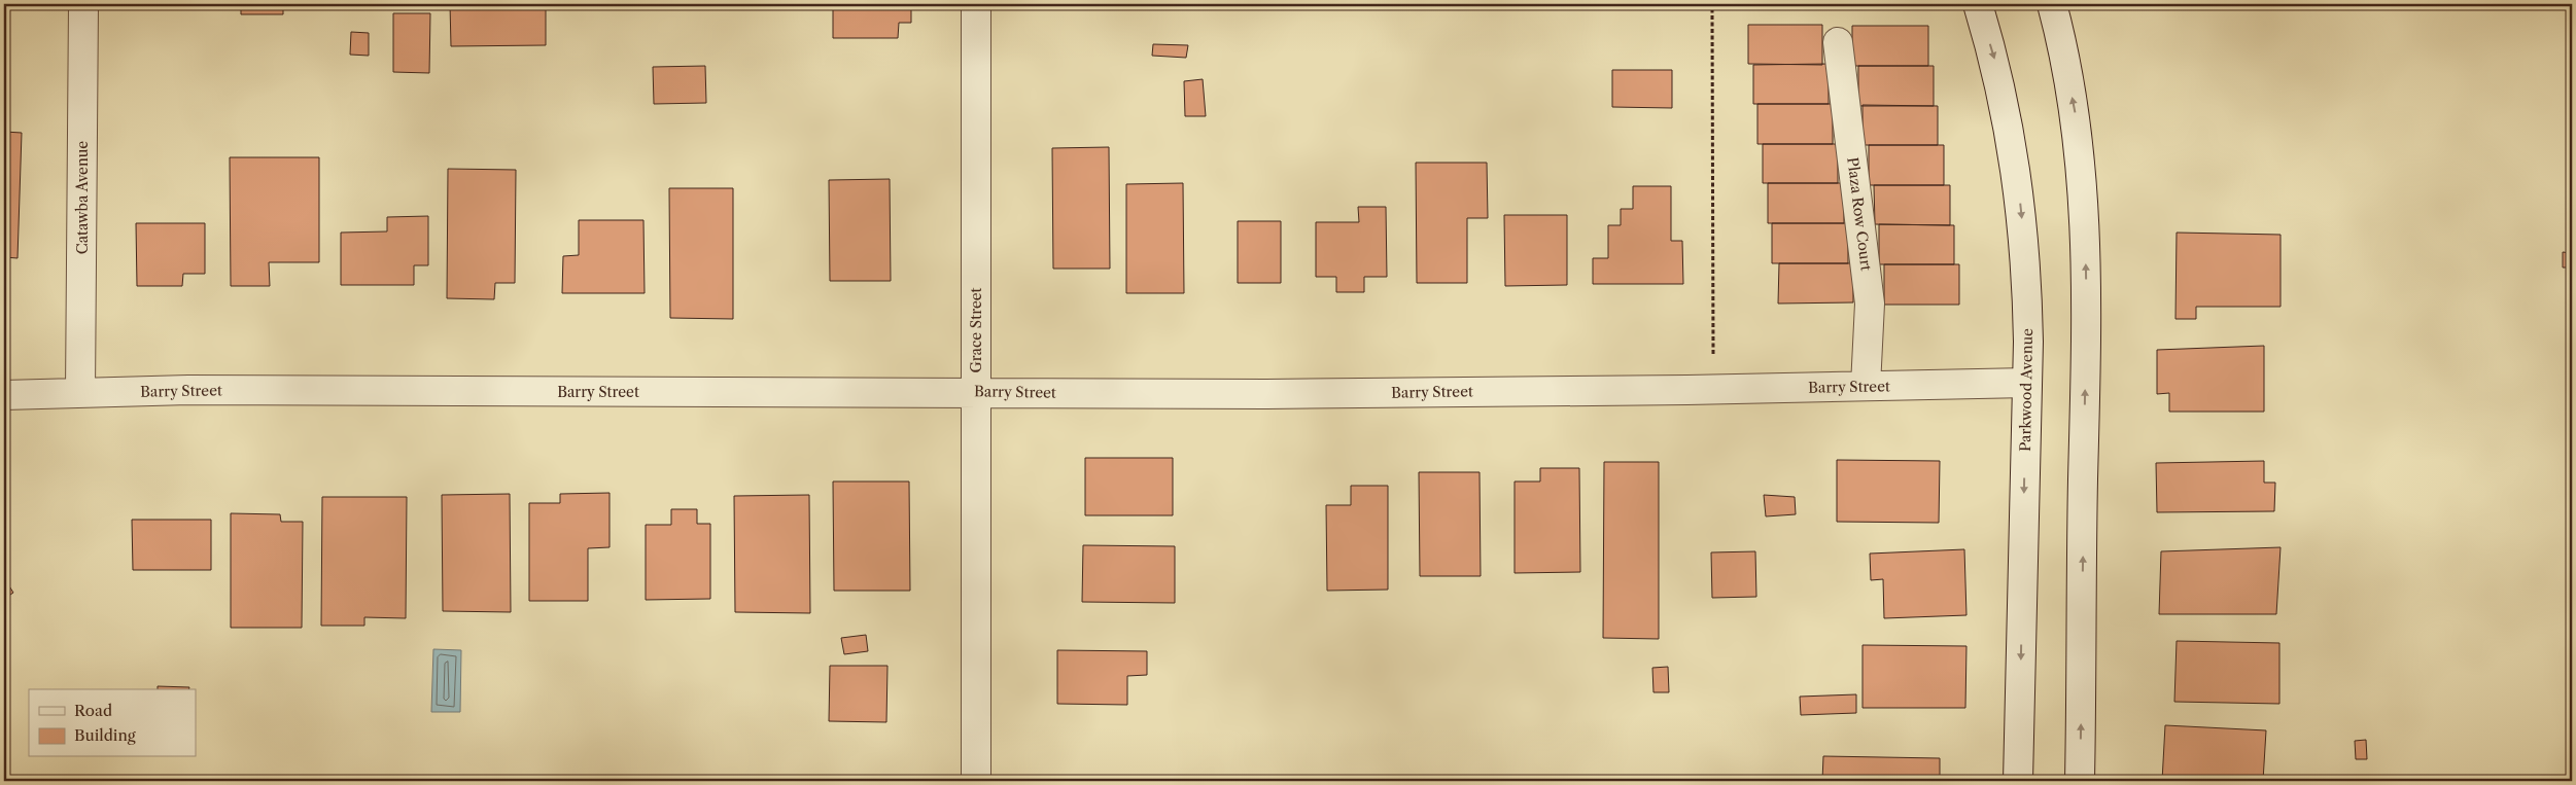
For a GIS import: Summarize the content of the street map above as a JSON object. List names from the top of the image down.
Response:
{
  "streets": {
    "street": [
      "Catawba Avenue",
      "Plaza Row Court",
      "Grace Street",
      "Barry Street",
      "Parkwood Avenue"
    ]
  },
  "crossings": [
    ["Catawba Avenue", "Barry Street"],
    ["Plaza Row Court", "Barry Street"],
    ["Grace Street", "Barry Street"],
    ["Barry Street", "Parkwood Avenue"]
  ],
  "legend": ["Road", "Building"]
}
